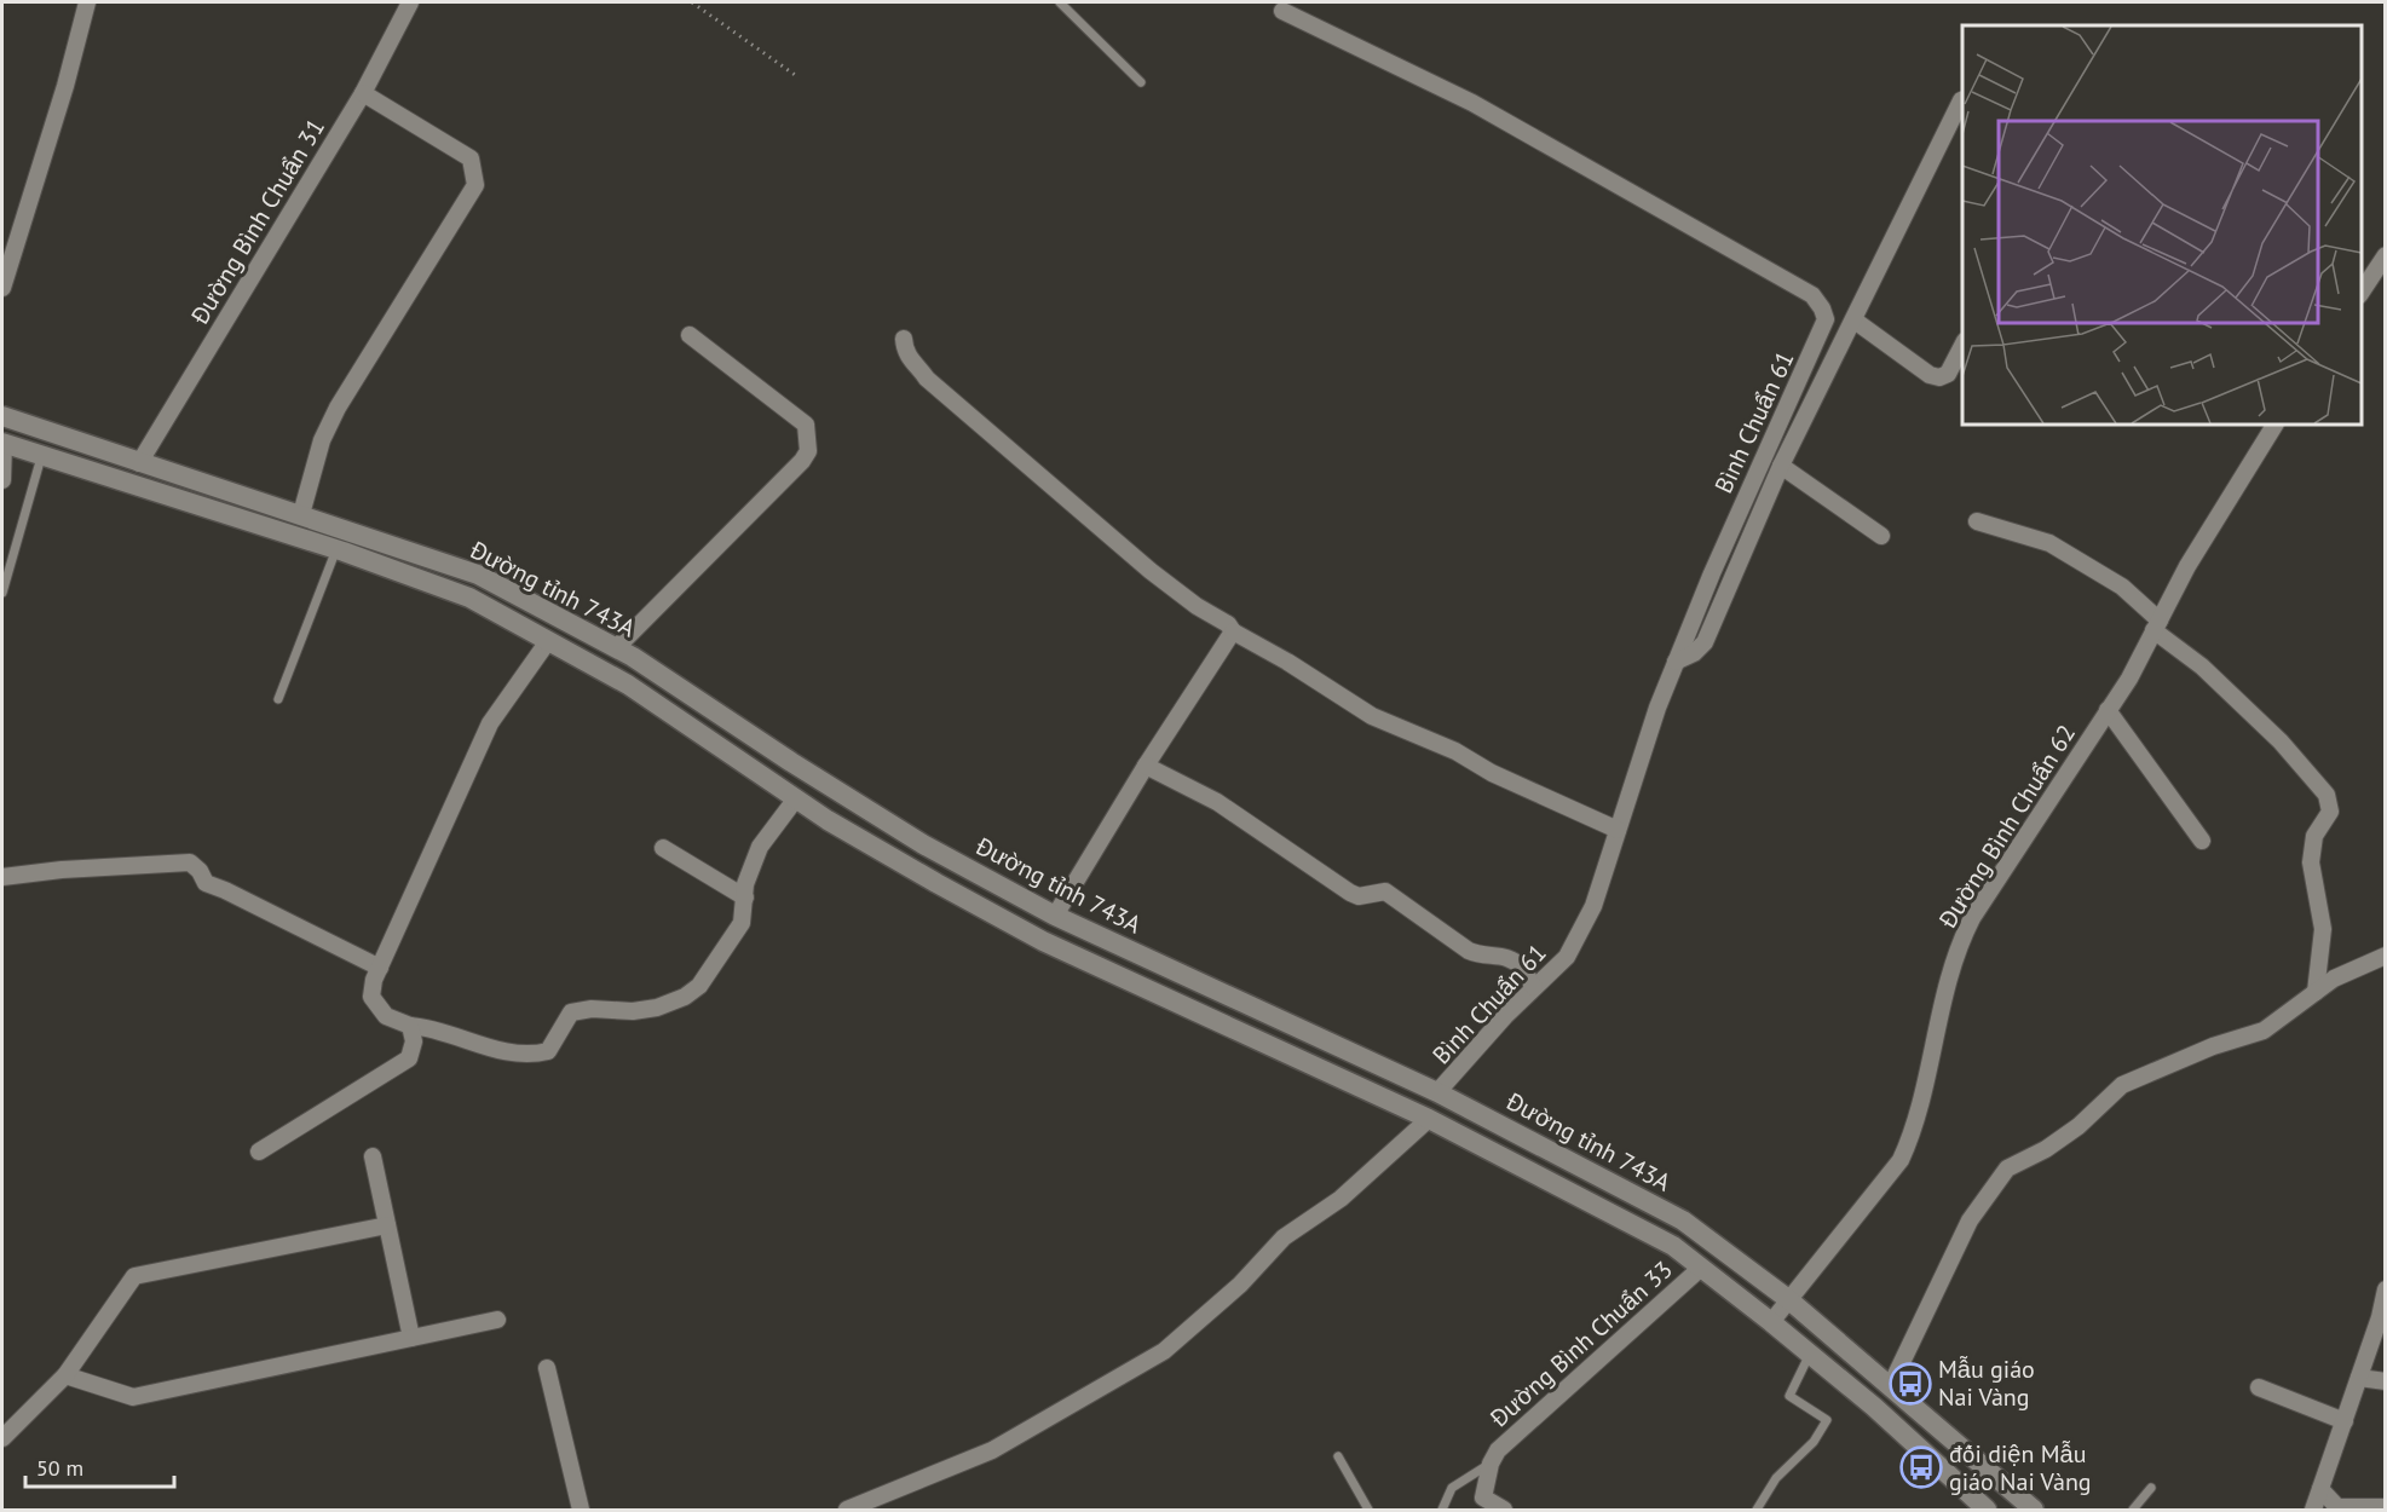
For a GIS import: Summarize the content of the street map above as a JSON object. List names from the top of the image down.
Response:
{
  "streets": {
    "main road": ["Đường tỉnh 743A"],
    "street": [
      "Đường Bình Chuẩn 31",
      "Bình Chuẩn 61",
      "Đường Bình Chuẩn 62",
      "Đường Bình Chuẩn 33"
    ]
  },
  "crossings": [
    ["Đường Bình Chuẩn 31", "Đường tỉnh 743A"],
    ["Bình Chuẩn 61", "Đường tỉnh 743A"],
    ["Đường tỉnh 743A", "Đường Bình Chuẩn 62"],
    ["Đường tỉnh 743A", "Đường Bình Chuẩn 33"]
  ],
  "places": {
    "bus stop": ["Mẫu giáo Nai Vàng", "đối diện Mẫu giáo Nai Vàng"]
  },
  "scale_bar": "50 m"
}
